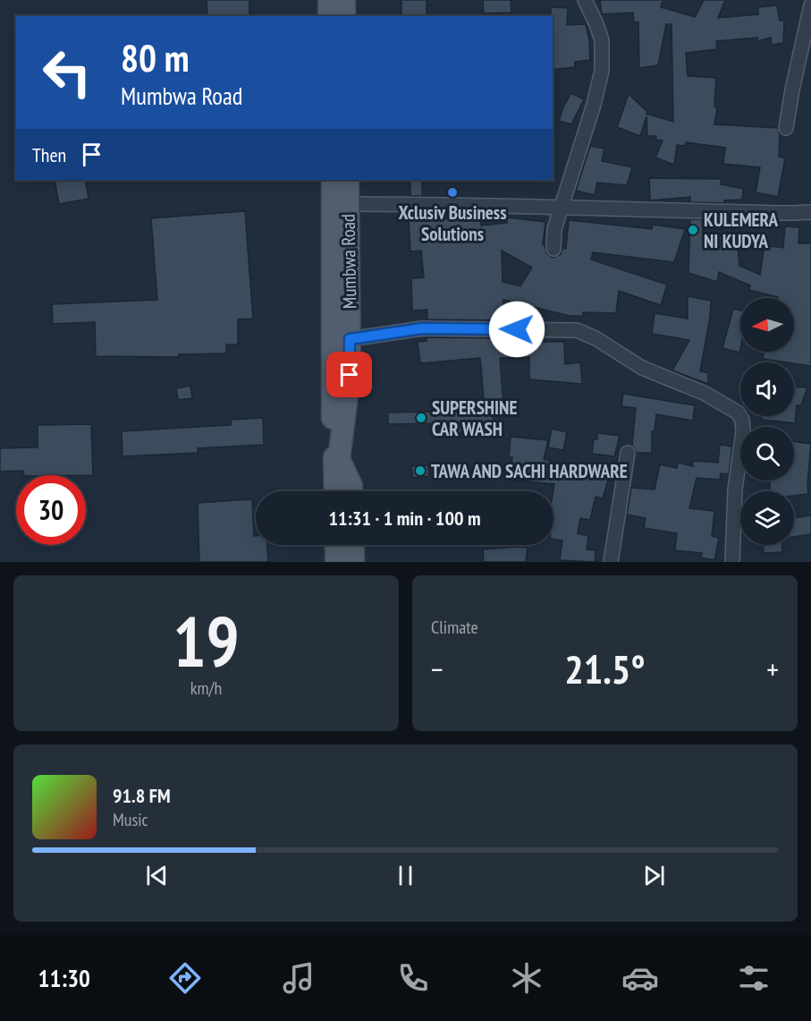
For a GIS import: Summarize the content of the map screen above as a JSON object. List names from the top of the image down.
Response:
{
  "streets": {
    "main road": ["Mumbwa Road"]
  },
  "places": [
    "Xclusiv Business Solutions",
    "KULEMERA NI KUDYA",
    "SUPERSHINE CAR WASH",
    "TAWA AND SACHI HARDWARE"
  ],
  "north": "left",
  "page": {
    "turn": ["80 m", "Mumbwa Road"],
    "then": "Then",
    "limit": "30",
    "trip": "11:31 · 1 min · 100 m",
    "tile": [
      ["19", "km/h"],
      "Climate"
    ],
    "heat": ["−", "21.5°", "+"],
    "song": ["91.8 FM", "Music"],
    "tabs": "11:30"
  }
}
